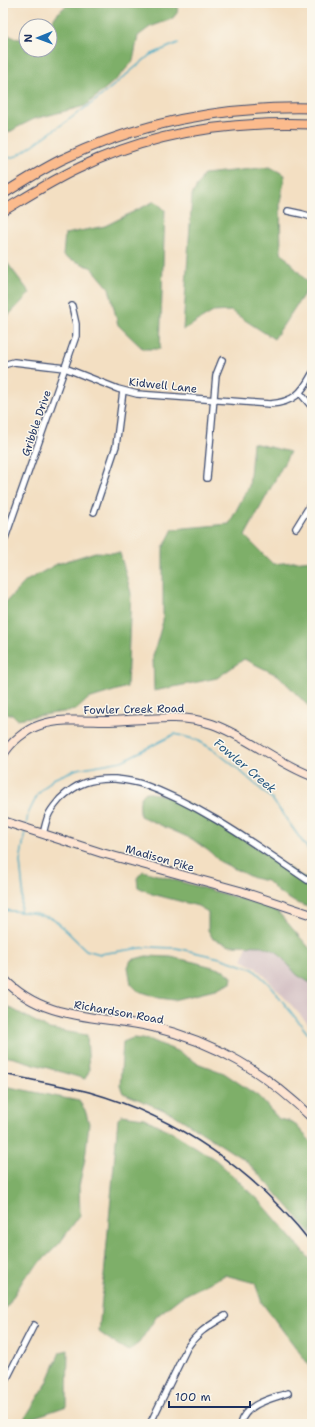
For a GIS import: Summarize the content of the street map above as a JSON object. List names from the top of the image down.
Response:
{
  "streets": {
    "main road": ["Fowler Creek Road", "Madison Pike", "Richardson Road"],
    "street": ["Kidwell Lane", "Gribble Drive"]
  },
  "crossings": [
    ["Kidwell Lane", "Gribble Drive"]
  ],
  "water": ["Fowler Creek"],
  "scale_bar": "100 m",
  "north": "left"
}
